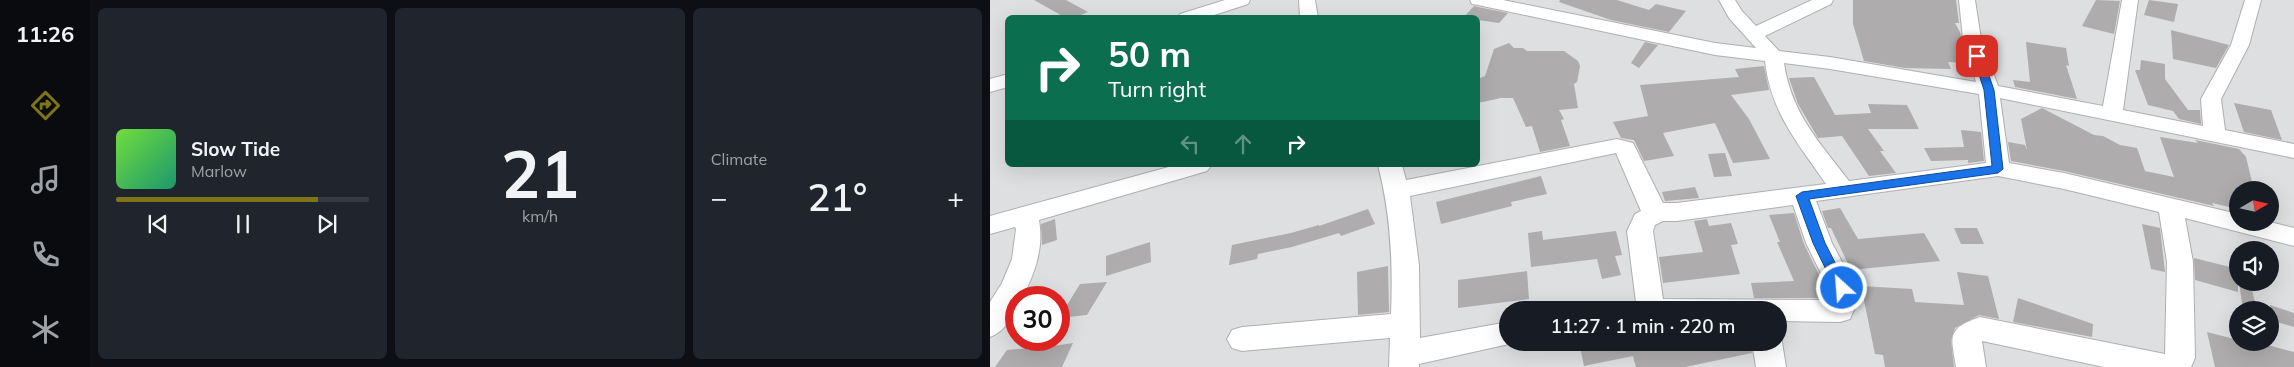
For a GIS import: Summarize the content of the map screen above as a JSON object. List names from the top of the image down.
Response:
{
  "north": "right",
  "page": {
    "tabs": "11:26",
    "tile": [
      ["21", "km/h"],
      "Climate"
    ],
    "turn": ["50 m", "Turn right"],
    "song": ["Slow Tide", "Marlow"],
    "heat": ["−", "21°", "+"],
    "limit": "30",
    "trip": "11:27 · 1 min · 220 m"
  }
}
